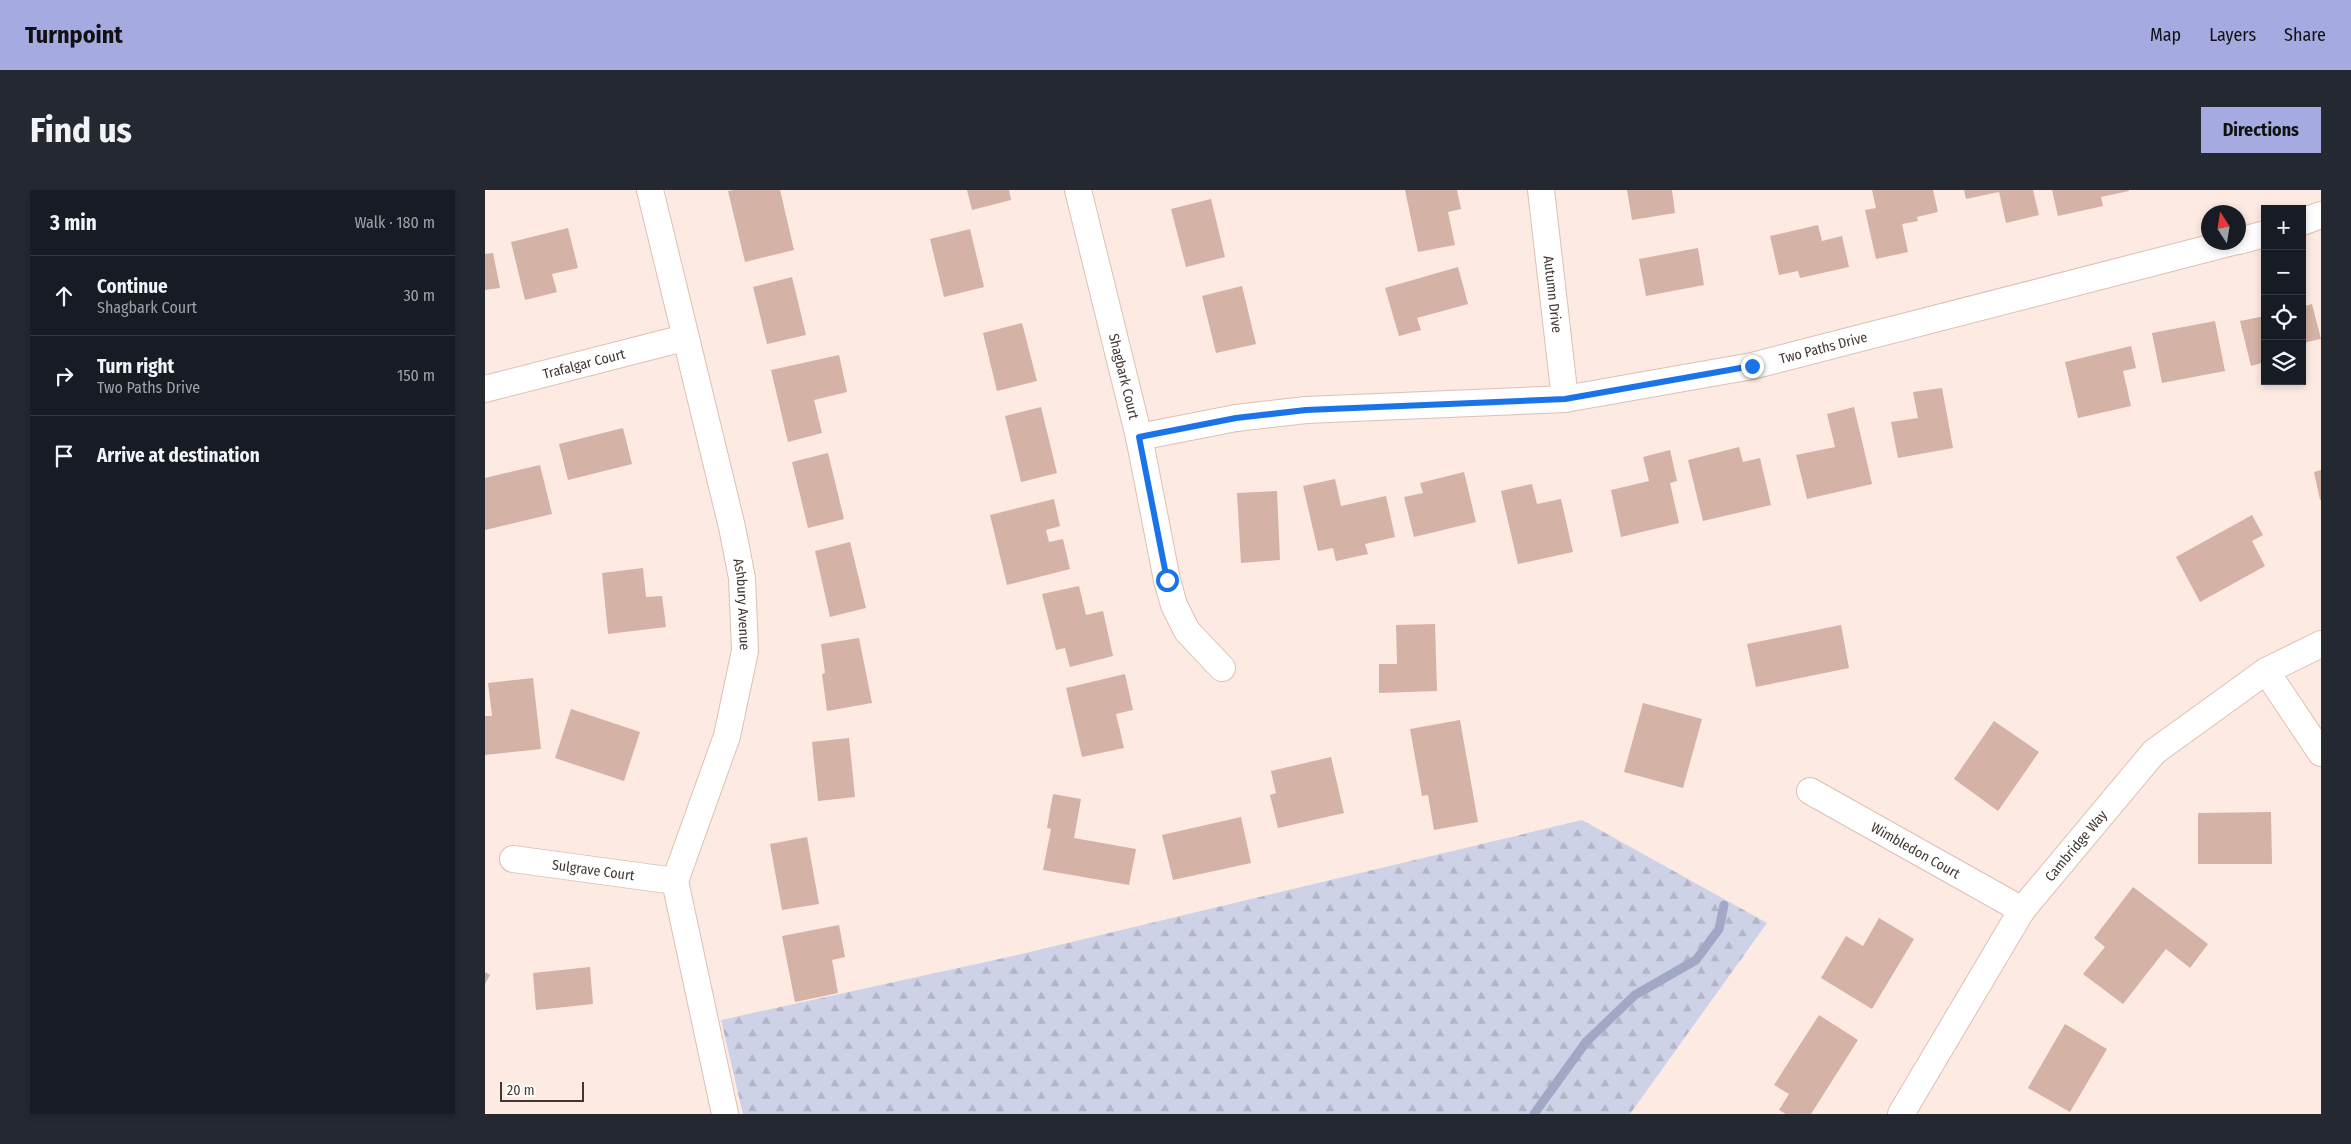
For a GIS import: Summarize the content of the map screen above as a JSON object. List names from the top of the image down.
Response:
{
  "streets": {
    "street": [
      "Autumn Drive",
      "Two Paths Drive",
      "Trafalgar Court",
      "Shagbark Court",
      "Ashbury Avenue",
      "Cambridge Way",
      "Wimbledon Court",
      "Sulgrave Court"
    ]
  },
  "crossings": [
    ["Autumn Drive", "Two Paths Drive"],
    ["Two Paths Drive", "Shagbark Court"],
    ["Trafalgar Court", "Ashbury Avenue"],
    ["Ashbury Avenue", "Sulgrave Court"],
    ["Cambridge Way", "Wimbledon Court"]
  ],
  "scale_bar": "20 m",
  "north": "top",
  "page": {
    "header": "Turnpoint",
    "nav": ["Map", "Layers", "Share"],
    "buttons": "Directions",
    "title": "Find us",
    "heading": ["3 min", "Walk · 180 m"],
    "map_buttons": ["+", "−"],
    "list": [
      ["Continue", "Shagbark Court", "30 m"],
      ["Turn right", "Two Paths Drive", "150 m"],
      "Arrive at destination"
    ],
    "scale": "20 m"
  }
}
